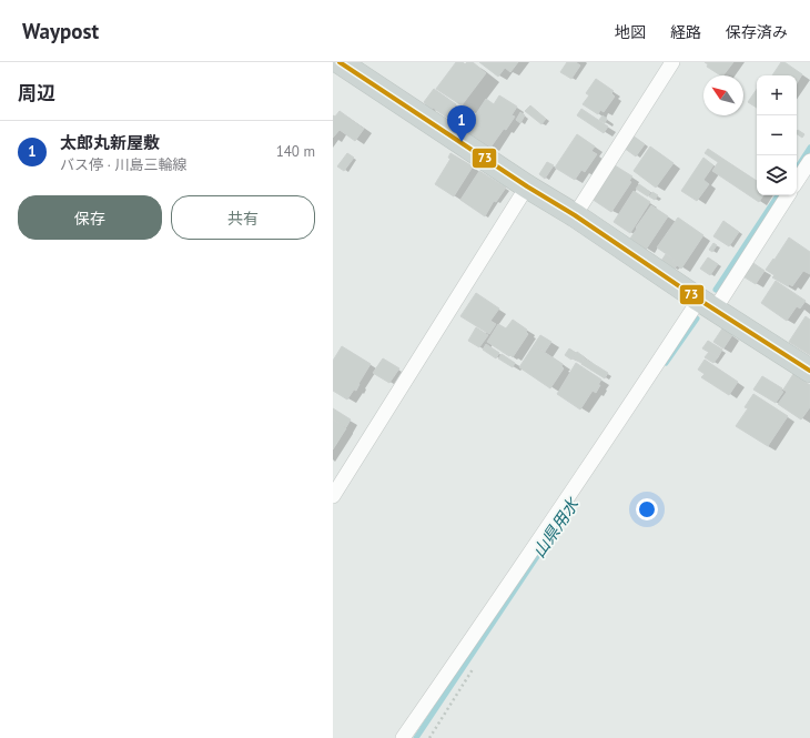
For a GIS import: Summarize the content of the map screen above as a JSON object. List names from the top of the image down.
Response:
{
  "water": ["山県用水"],
  "lines": ["transit line 73"],
  "north": "top left",
  "page": {
    "header": "Waypost",
    "nav": ["地図", "経路", "保存済み"],
    "heading": "周辺",
    "map_buttons": ["+", "−"],
    "pins": "1",
    "list": [
      {
        "mark": "1",
        "name": "太郎丸新屋敷",
        "note": "バス停 · 川島三輪線",
        "value": "140 m"
      }
    ],
    "buttons": ["保存", "共有"]
  }
}
